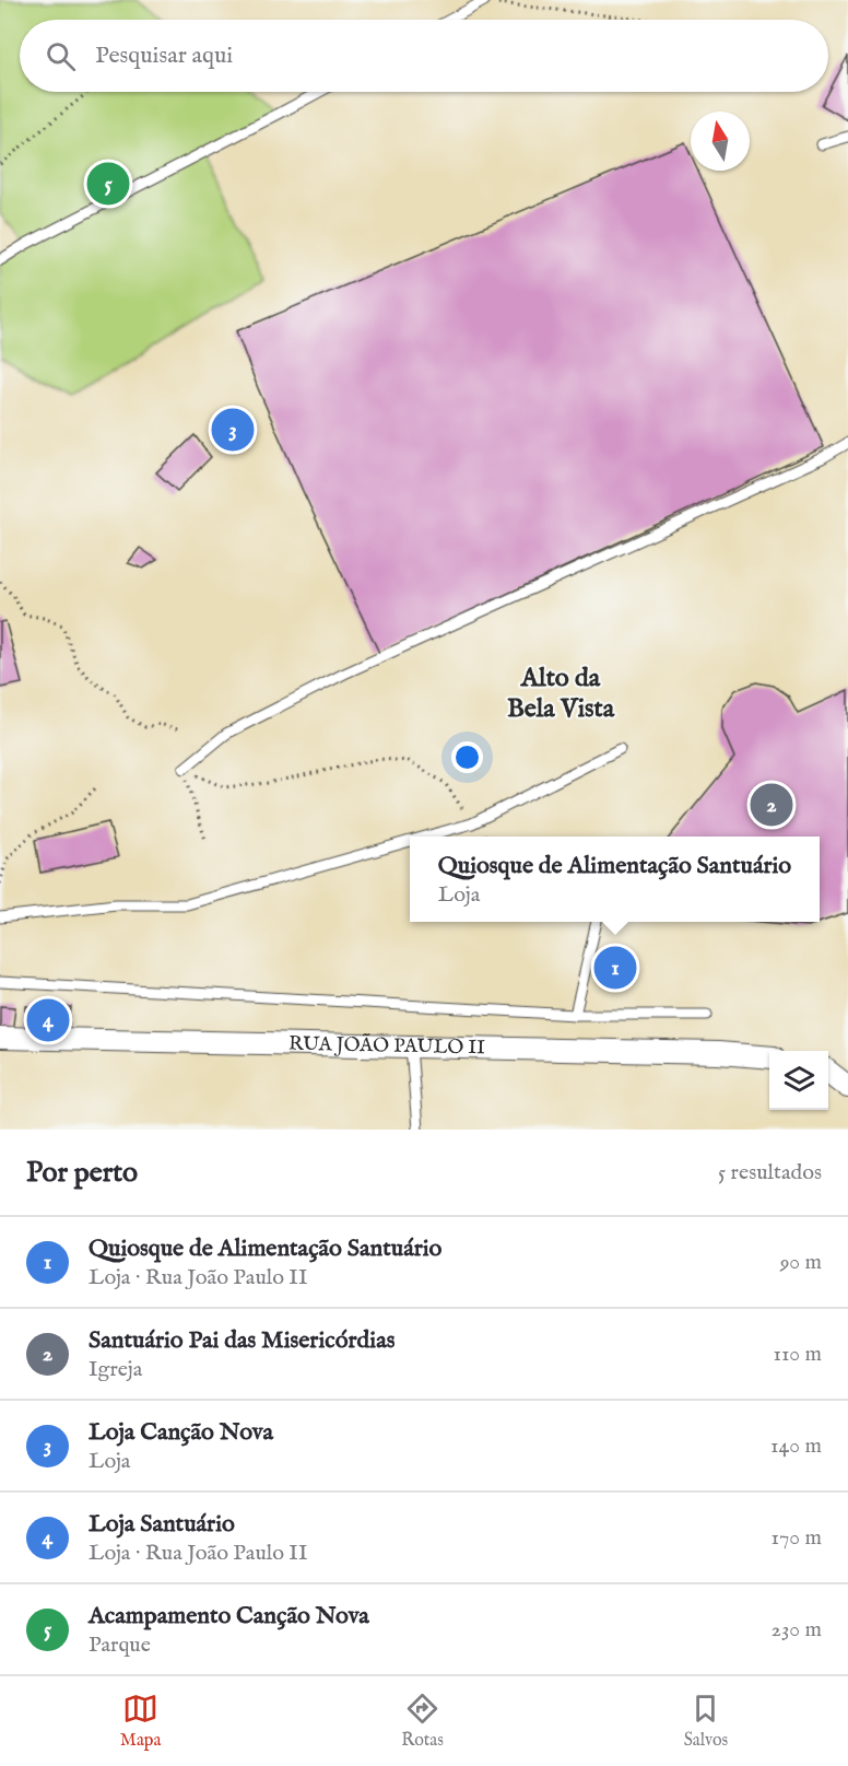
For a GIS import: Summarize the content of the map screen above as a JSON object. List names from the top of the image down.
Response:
{
  "streets": {
    "street": ["RUA JOÃO PAULO II"]
  },
  "districts": ["Alto da Bela Vista"],
  "north": "top",
  "page": {
    "search": "Pesquisar aqui",
    "pins": [
      "5",
      "3",
      "2",
      "1",
      "4"
    ],
    "popup": ["Quiosque de Alimentação Santuário", "Loja"],
    "heading": ["Por perto", "5 resultados"],
    "list": [
      {
        "mark": "1",
        "name": "Quiosque de Alimentação Santuário",
        "note": "Loja · Rua João Paulo II",
        "value": "90 m"
      },
      {
        "mark": "2",
        "name": "Santuário Pai das Misericórdias",
        "note": "Igreja",
        "value": "110 m"
      },
      {
        "mark": "3",
        "name": "Loja Canção Nova",
        "note": "Loja",
        "value": "140 m"
      },
      {
        "mark": "4",
        "name": "Loja Santuário",
        "note": "Loja · Rua João Paulo II",
        "value": "170 m"
      },
      {
        "mark": "5",
        "name": "Acampamento Canção Nova",
        "note": "Parque",
        "value": "230 m"
      }
    ],
    "nav": ["Mapa", "Rotas", "Salvos"]
  }
}
